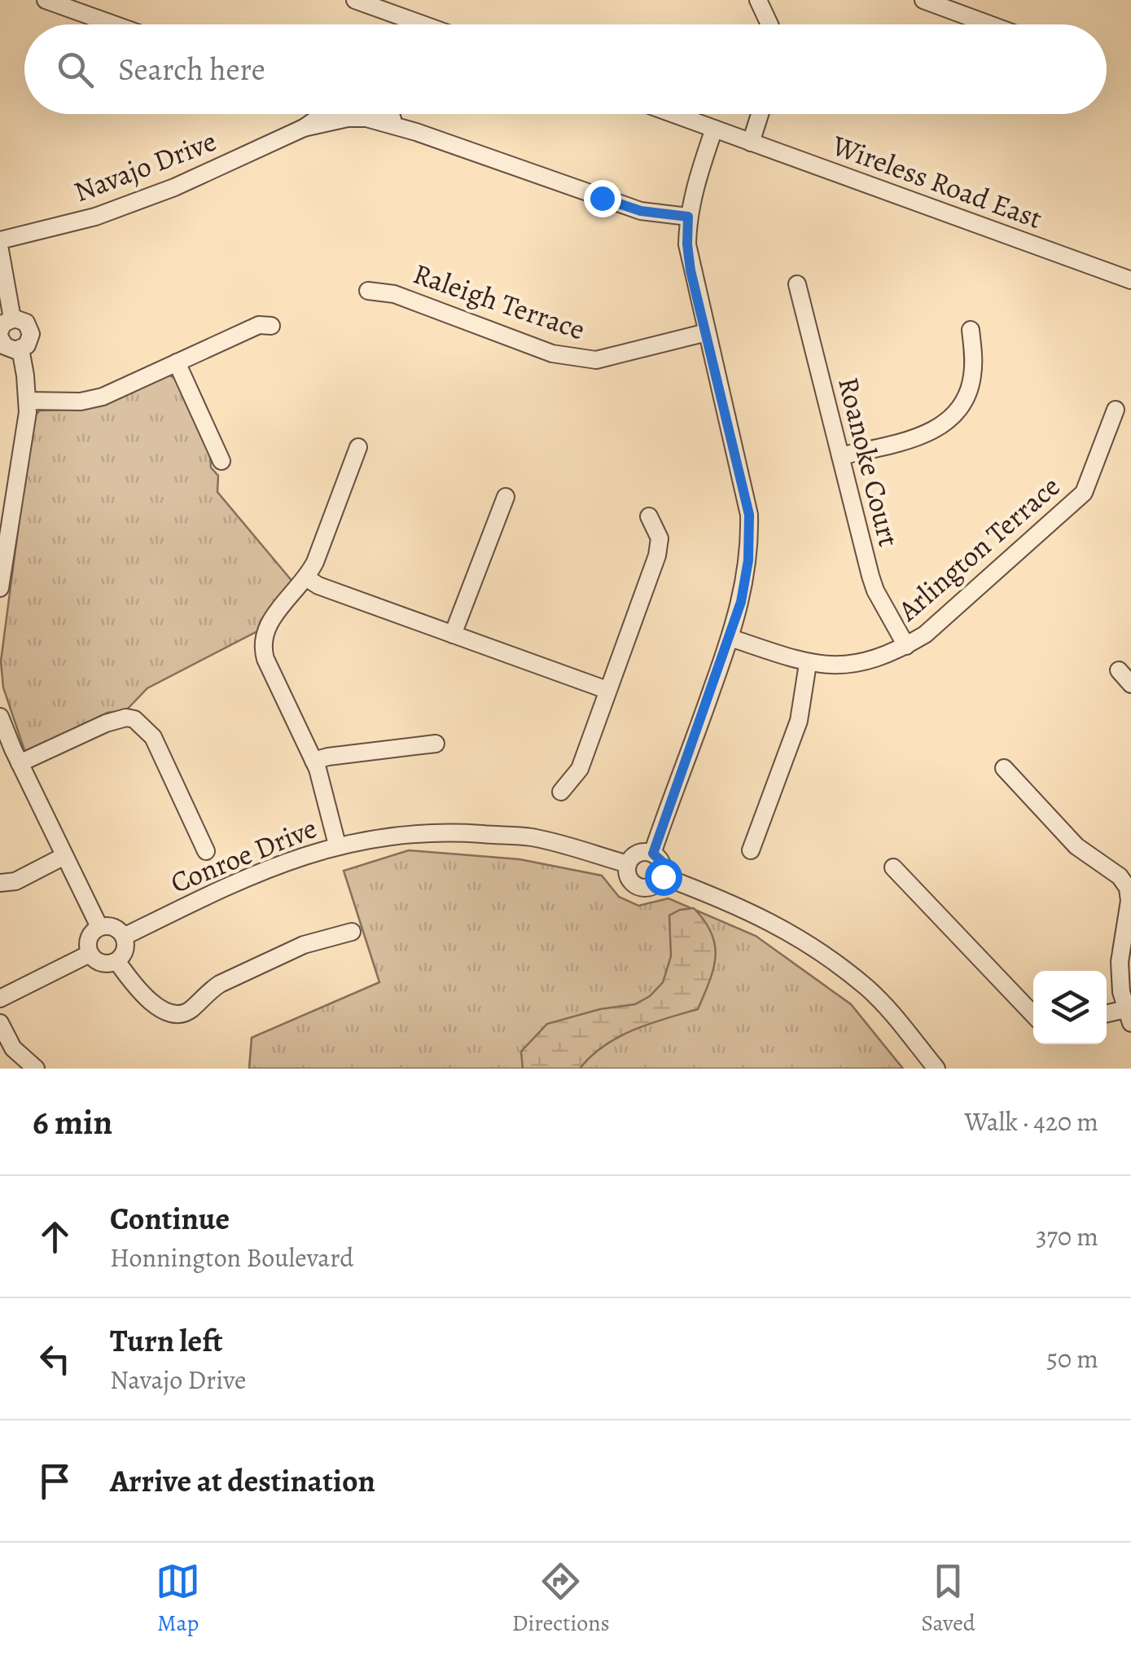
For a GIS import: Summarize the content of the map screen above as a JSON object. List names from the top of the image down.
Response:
{
  "streets": {
    "street": [
      "Navajo Drive",
      "Wireless Road East",
      "Raleigh Terrace",
      "Roanoke Court",
      "Arlington Terrace",
      "Conroe Drive"
    ]
  },
  "crossings": [
    ["Roanoke Court", "Arlington Terrace"]
  ],
  "page": {
    "search": "Search here",
    "heading": ["6 min", "Walk · 420 m"],
    "list": [
      ["Continue", "Honnington Boulevard", "370 m"],
      ["Turn left", "Navajo Drive", "50 m"],
      "Arrive at destination"
    ],
    "nav": ["Map", "Directions", "Saved"]
  }
}
